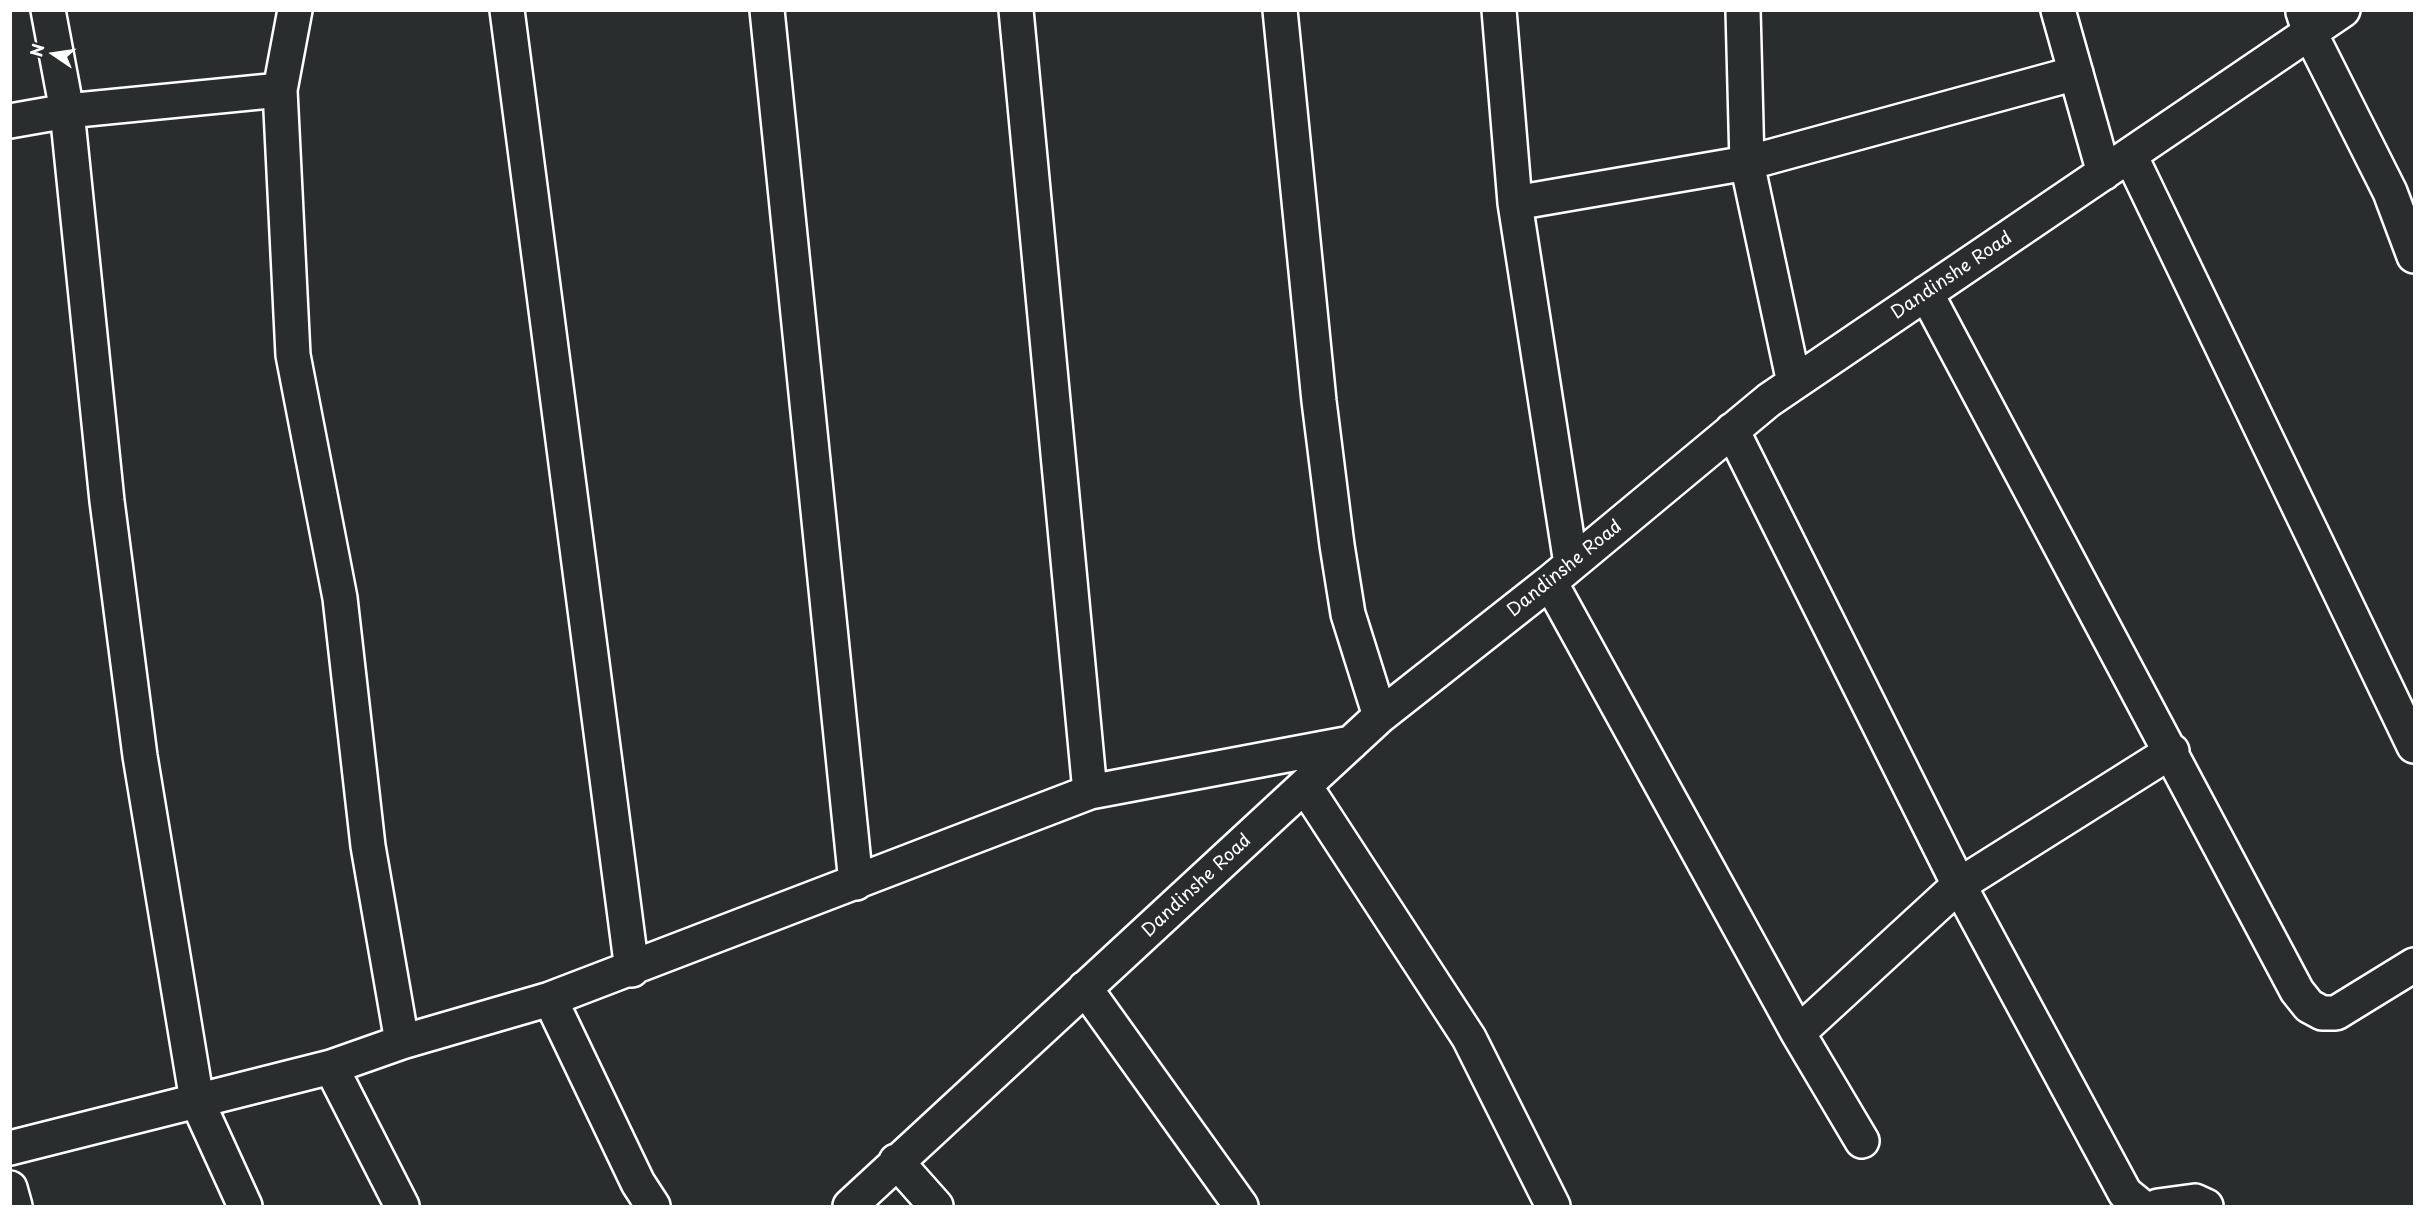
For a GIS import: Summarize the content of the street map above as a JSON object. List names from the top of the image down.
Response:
{
  "streets": {
    "street": ["Dandinshe Road"]
  },
  "north": "left"
}
